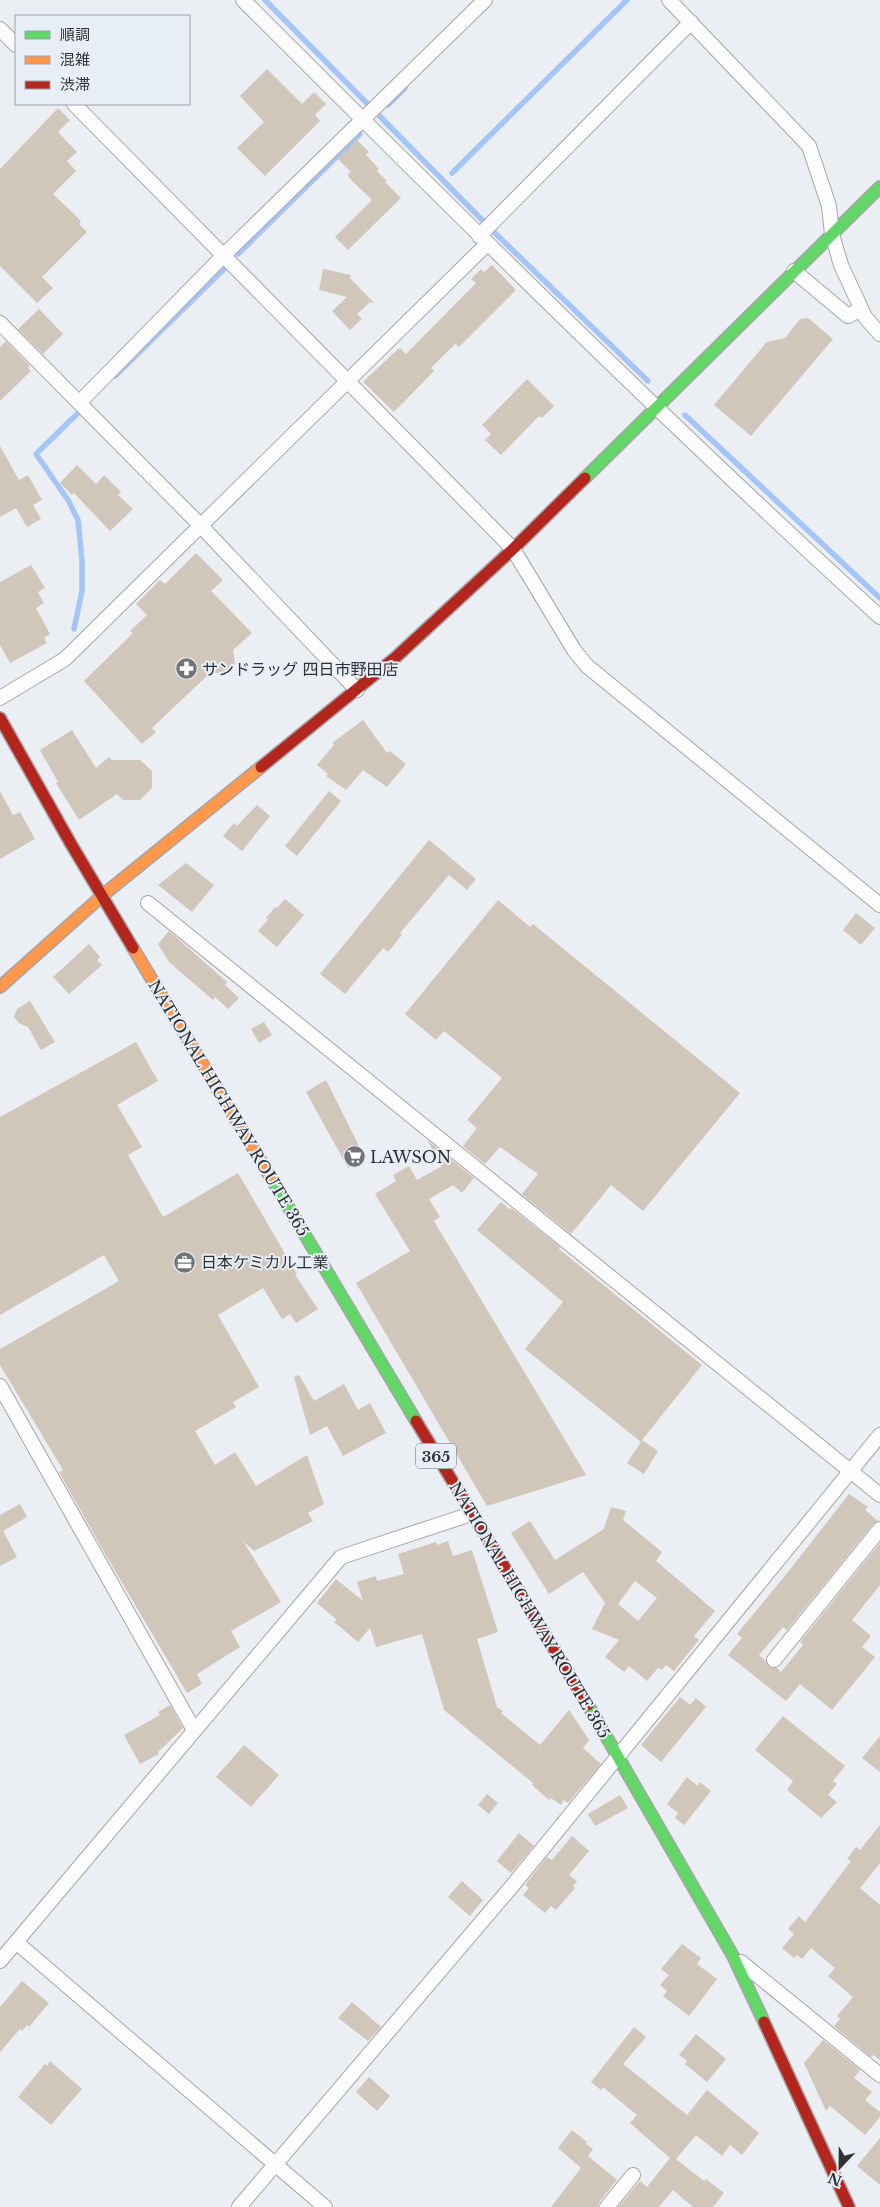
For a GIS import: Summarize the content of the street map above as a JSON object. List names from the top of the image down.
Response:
{
  "streets": {
    "main road": ["NATIONAL HIGHWAY ROUTE 365", "365"]
  },
  "places": {
    "pharmacy": ["サンドラッグ 四日市野田店"],
    "supermarket": ["LAWSON"],
    "office": ["日本ケミカル工業"]
  },
  "legend": ["順調", "混雑", "渋滞"],
  "north": "bottom"
}
